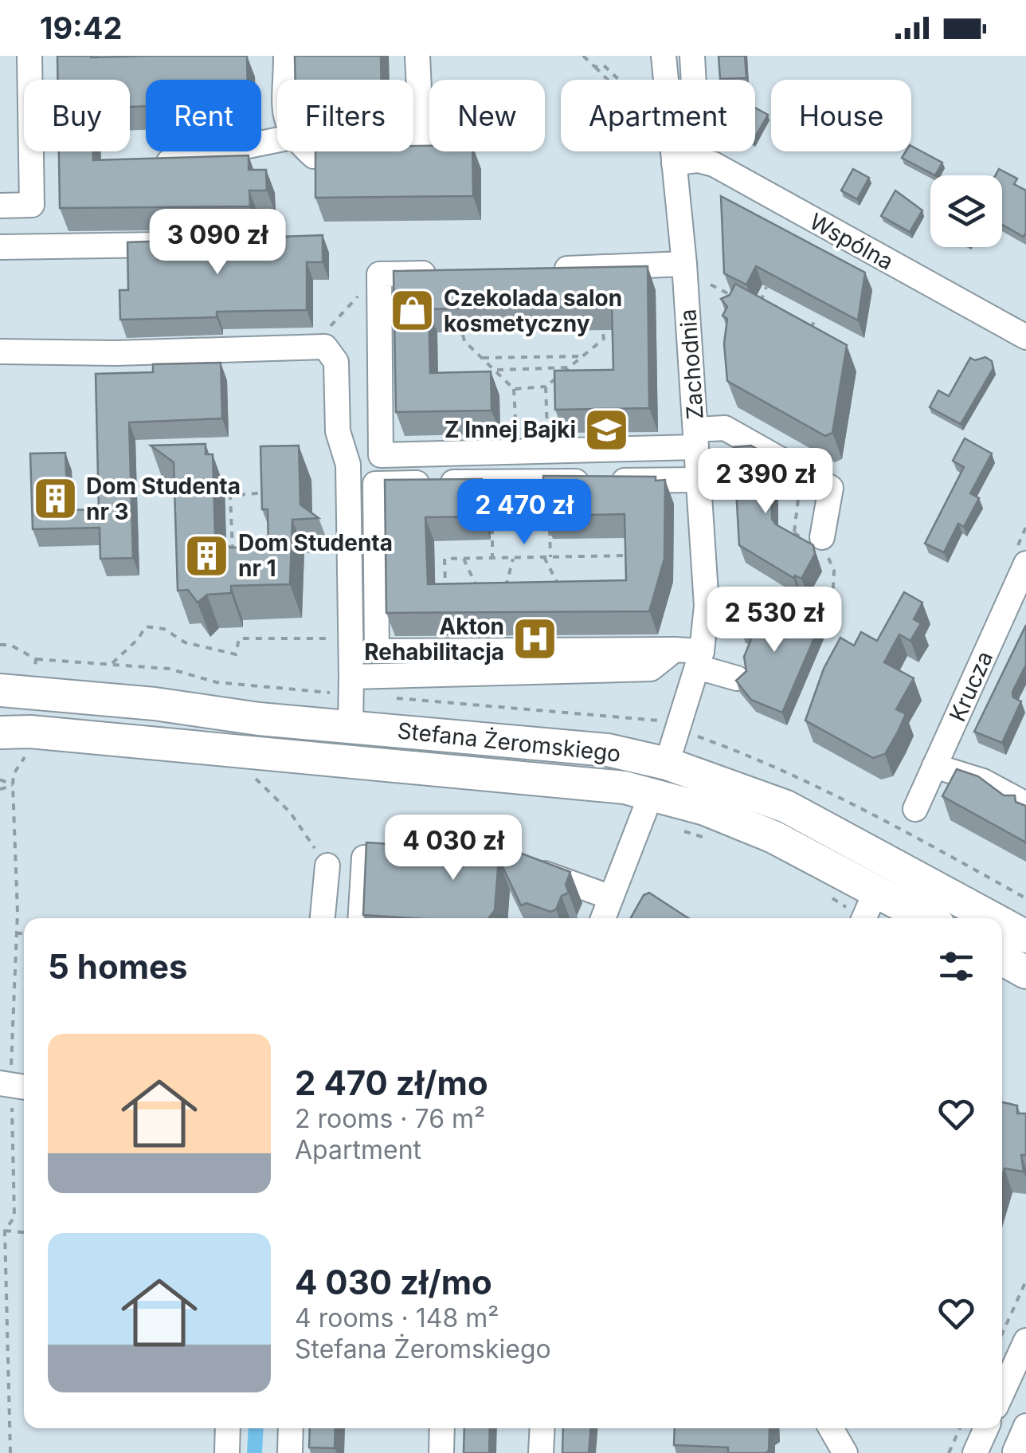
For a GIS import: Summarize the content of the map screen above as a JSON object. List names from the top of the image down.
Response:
{
  "streets": {
    "main road": ["Stefana Żeromskiego"],
    "street": ["Wspólna", "Zachodnia", "Krucza"]
  },
  "crossings": [
    ["Wspólna", "Zachodnia"],
    ["Zachodnia", "Stefana Żeromskiego"]
  ],
  "places": {
    "shop": ["Czekolada salon kosmetyczny"],
    "school or university": ["Z Innej Bajki"],
    "building": ["Dom Studenta nr 3", "Dom Studenta nr 1"],
    "hospital": ["Akton Rehabilitacja"]
  },
  "page": {
    "status": "19:42",
    "chip": [
      "Buy",
      "Rent",
      "Filters",
      "New",
      "Apartment",
      "House"
    ],
    "price": [
      "3 090 zł",
      "2 390 zł",
      "2 470 zł",
      "2 530 zł",
      "4 030 zł"
    ],
    "heading": "5 homes",
    "list": [
      {
        "name": "2 470 zł/mo",
        "note": "2 rooms · 76 m² · Apartment"
      },
      {
        "name": "4 030 zł/mo",
        "note": "4 rooms · 148 m² · Stefana Żeromskiego"
      }
    ]
  }
}
